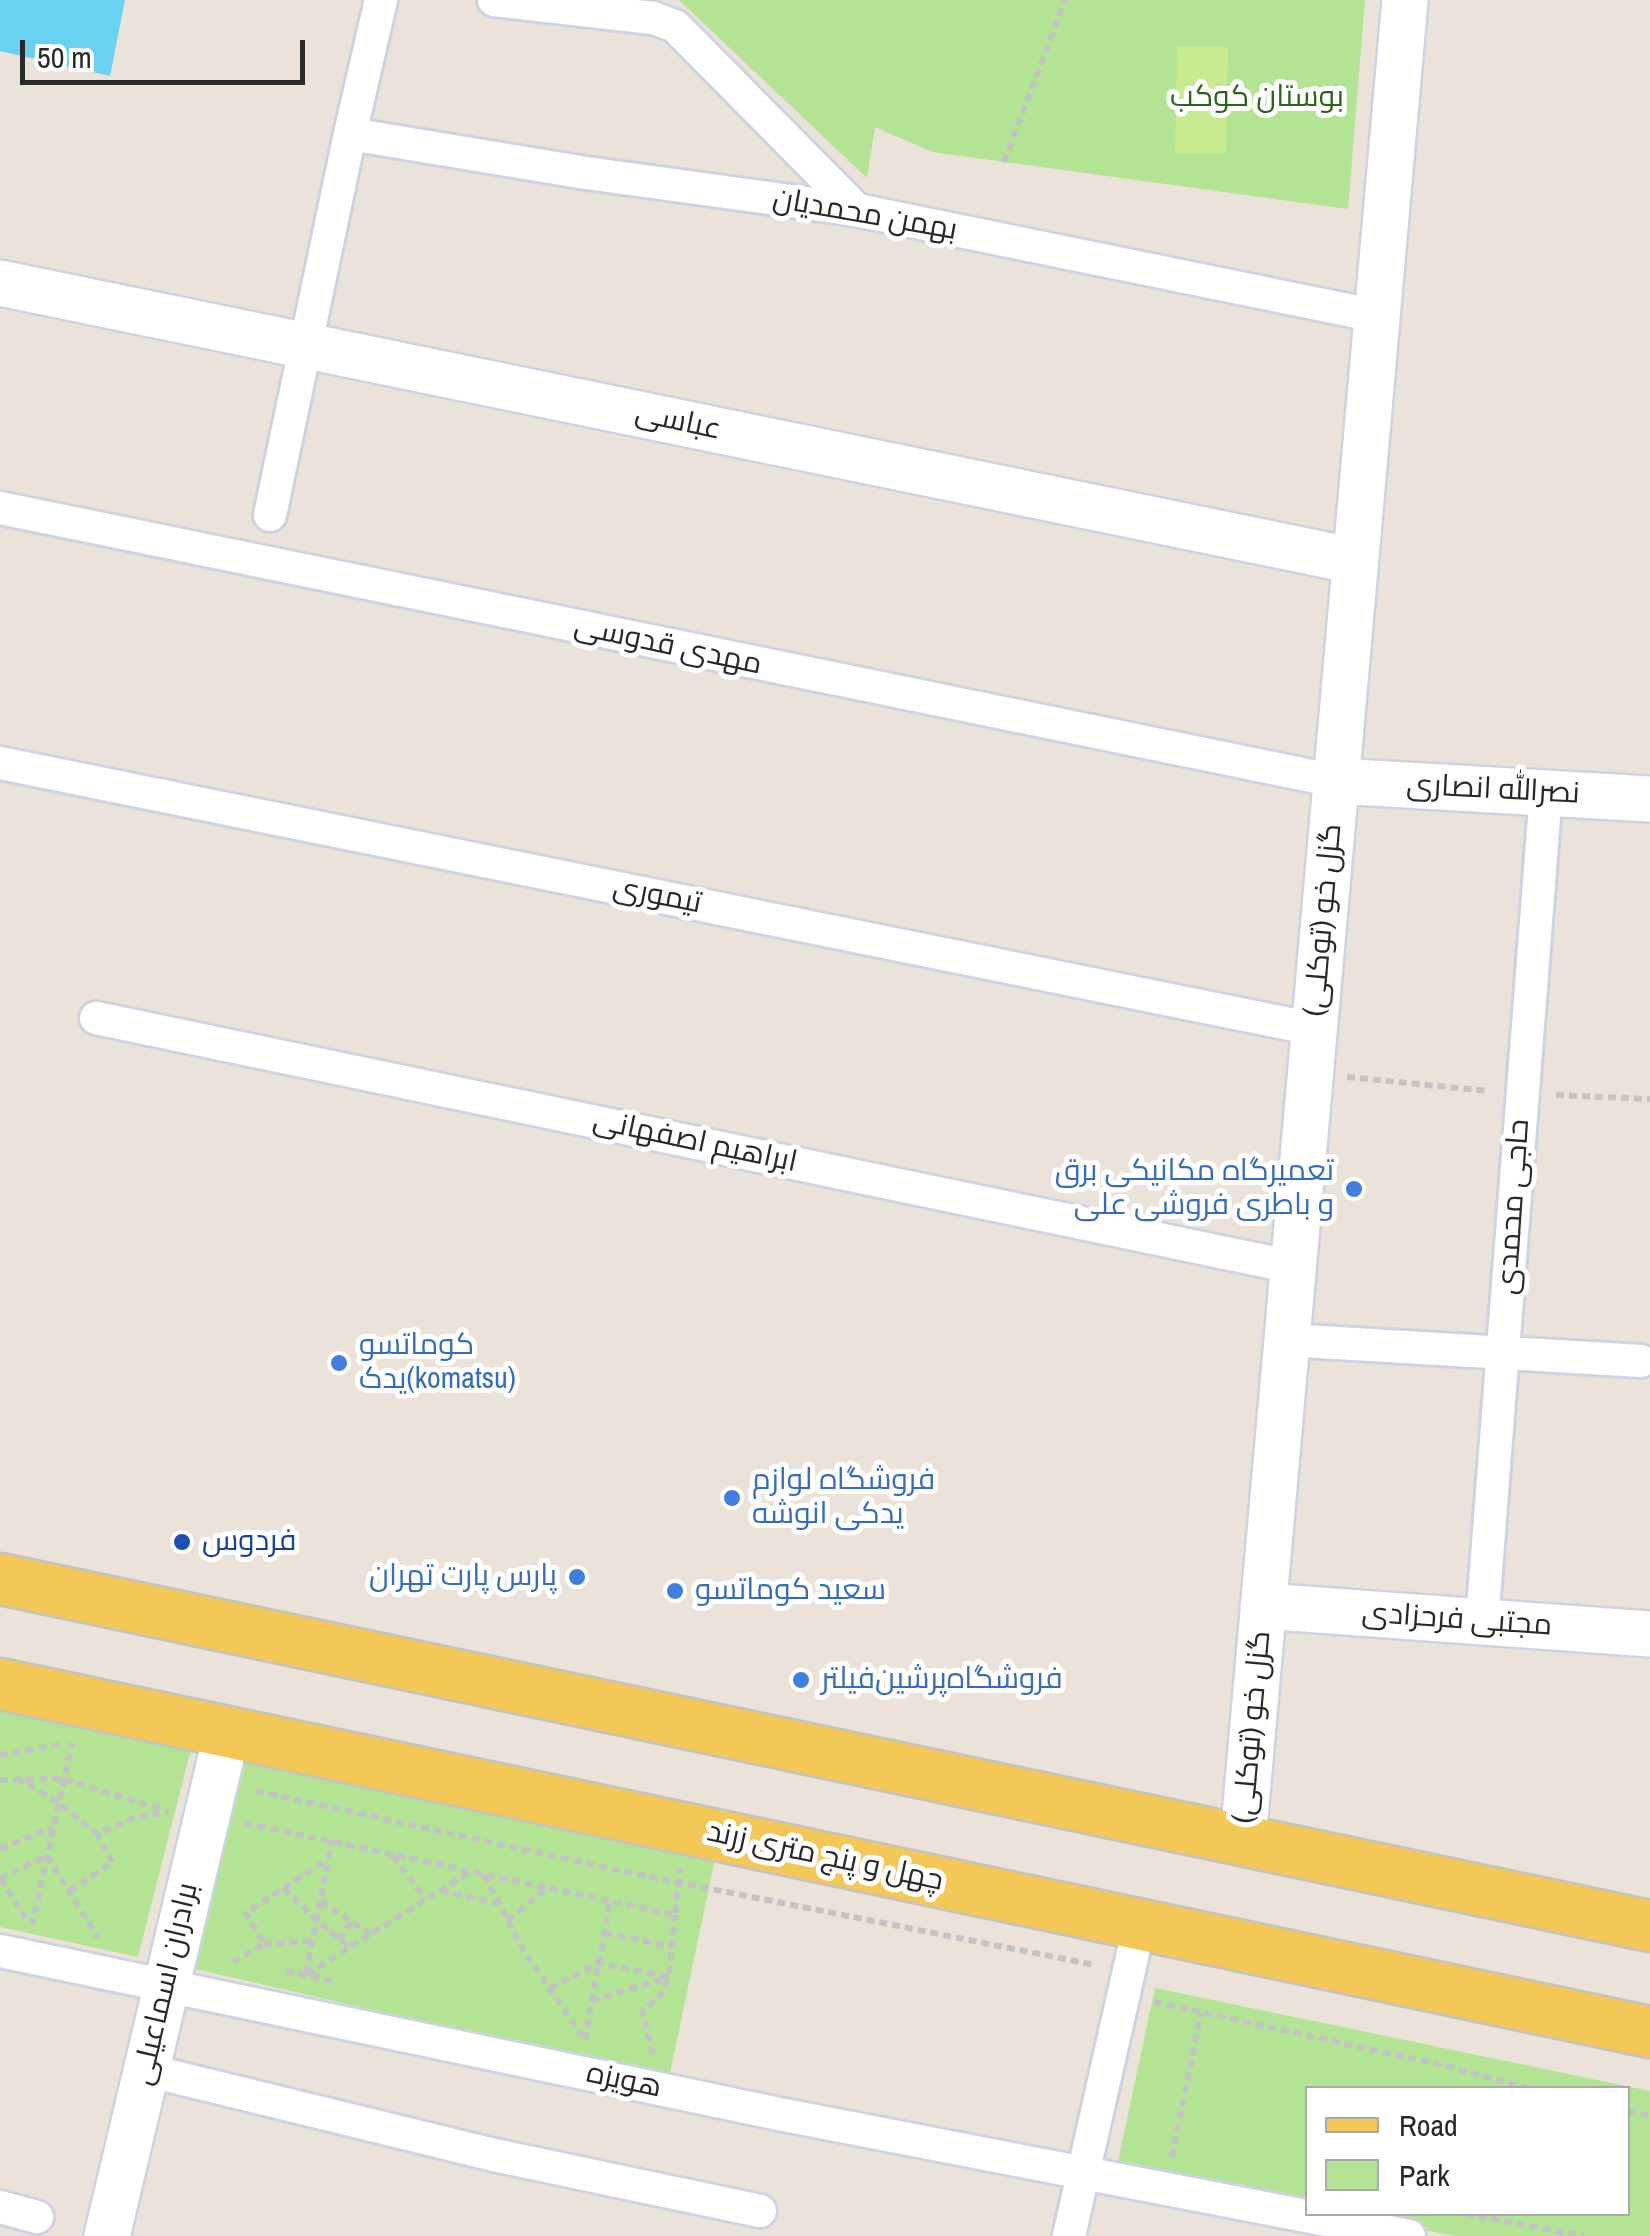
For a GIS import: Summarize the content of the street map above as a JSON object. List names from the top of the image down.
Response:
{
  "streets": {
    "main road": ["چهل و پنج متری زرند"],
    "street": [
      "بهمن محمدیان",
      "عباسی",
      "مهدی قدوسی",
      "نصرالله انصاری",
      "تیموری",
      "گزل خو (توکلی)",
      "ابراهیم اصفهانی",
      "حاجی محمدی",
      "مجتبی فرحزادی",
      "برادران اسماعیلی",
      "هویزه"
    ]
  },
  "crossings": [
    ["بهمن محمدیان", "گزل خو (توکلی)"],
    ["عباسی", "گزل خو (توکلی)"],
    ["مهدی قدوسی", "نصرالله انصاری"],
    ["مهدی قدوسی", "گزل خو (توکلی)"],
    ["نصرالله انصاری", "گزل خو (توکلی)"],
    ["نصرالله انصاری", "حاجی محمدی"],
    ["تیموری", "گزل خو (توکلی)"],
    ["گزل خو (توکلی)", "ابراهیم اصفهانی"],
    ["گزل خو (توکلی)", "مجتبی فرحزادی"],
    ["حاجی محمدی", "مجتبی فرحزادی"],
    ["چهل و پنج متری زرند", "برادران اسماعیلی"],
    ["برادران اسماعیلی", "هویزه"]
  ],
  "parks": ["بوستان کوکب"],
  "places": [
    "تعمیرگاه مکانیکی برق و باطری فروشی علی",
    "کوماتسو یدک(komatsu)",
    "فروشگاه لوازم یدکی انوشه",
    "فردوس",
    "پارس پارت تهران",
    "سعید کوماتسو",
    "فروشگاه‌پرشین‌فیلتر"
  ],
  "legend": ["Road", "Park"],
  "scale_bar": "50 m"
}
